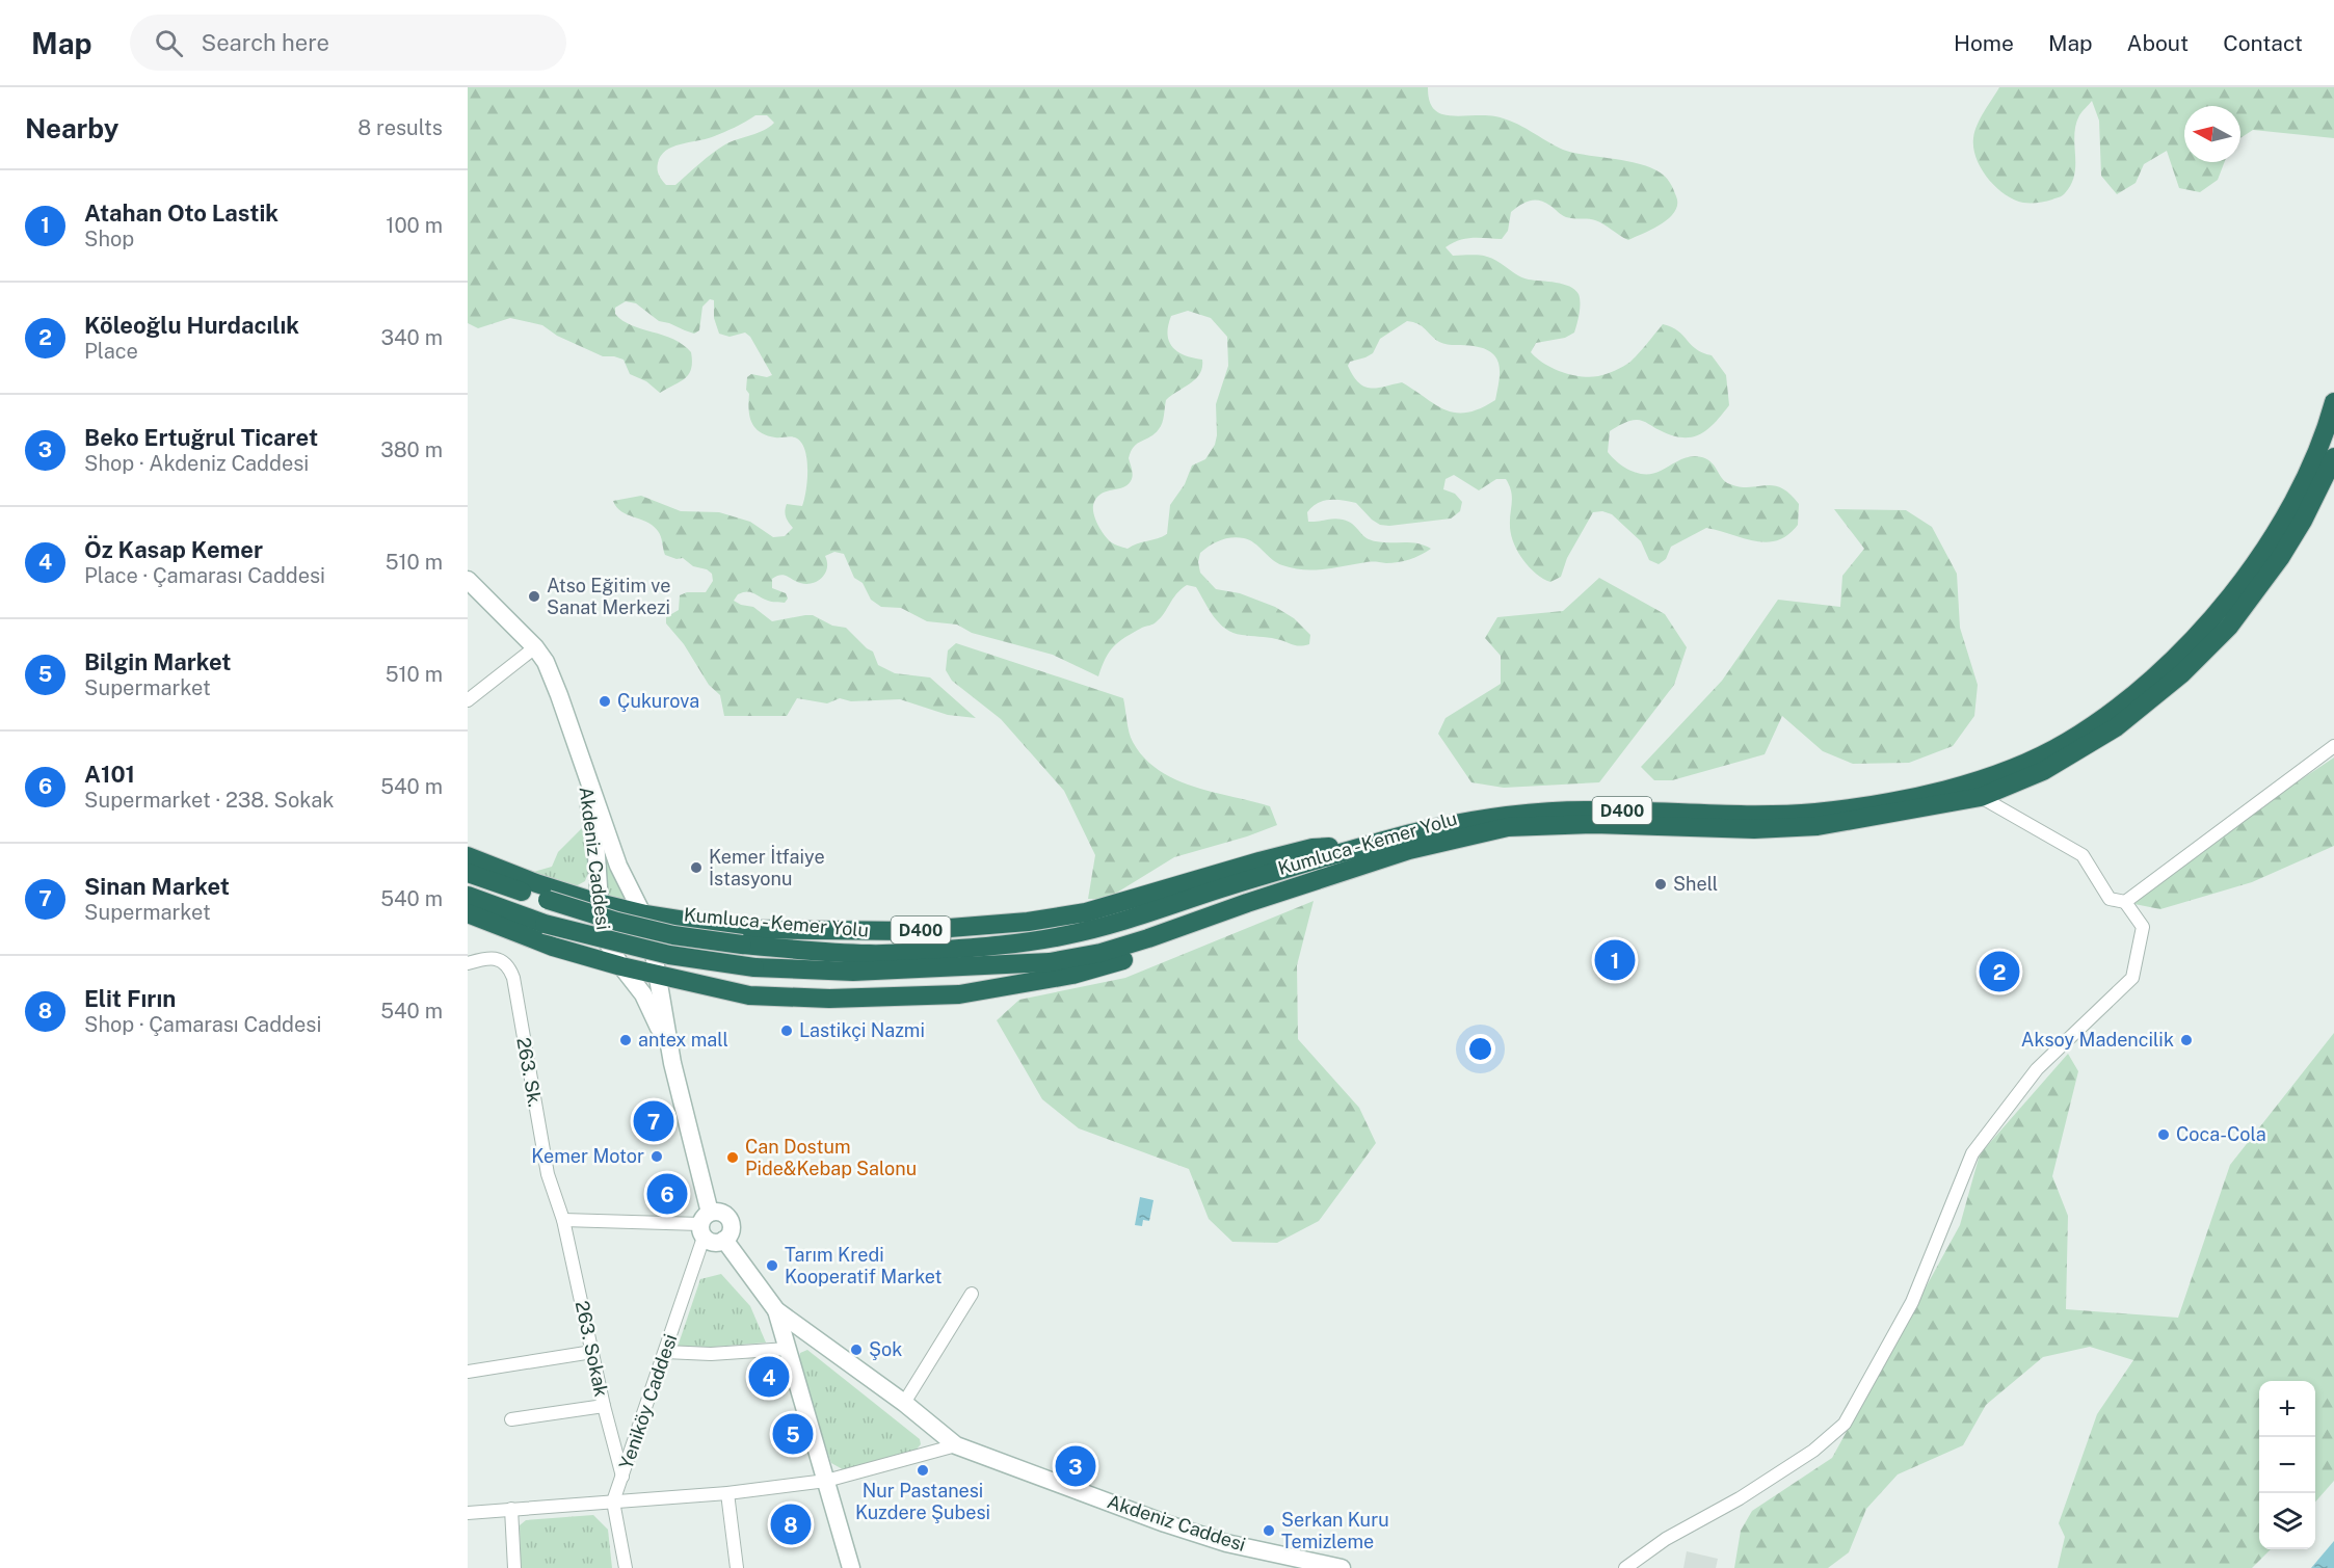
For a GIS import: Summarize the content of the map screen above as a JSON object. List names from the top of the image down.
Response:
{
  "streets": {
    "highway": ["D400", "Kumluca - Kemer Yolu"],
    "street": [
      "Akdeniz Caddesi",
      "263. Sk.",
      "263. Sokak",
      "Yeniköy Caddesi"
    ]
  },
  "crossings": [
    ["Kumluca - Kemer Yolu", "Akdeniz Caddesi"],
    ["Akdeniz Caddesi", "Yeniköy Caddesi"],
    ["263. Sk.", "263. Sokak"],
    ["263. Sokak", "Yeniköy Caddesi"]
  ],
  "places": [
    "Atso Eğitim ve Sanat Merkezi",
    "Çukurova",
    "Kemer İtfaiye İstasyonu",
    "Shell",
    "Lastikçi Nazmi",
    "antex mall",
    "Aksoy Madencilik",
    "Coca-Cola",
    "Kemer Motor",
    "Can Dostum Pide&Kebap Salonu",
    "Tarım Kredi Kooperatif Market",
    "Şok",
    "Nur Pastanesi Kuzdere Şubesi",
    "Serkan Kuru Temizleme"
  ],
  "north": "left",
  "page": {
    "header": "Map",
    "search": "Search here",
    "nav": [
      "Home",
      "Map",
      "About",
      "Contact"
    ],
    "heading": ["Nearby", "8 results"],
    "list": [
      {
        "mark": "1",
        "name": "Atahan Oto Lastik",
        "note": "Shop",
        "value": "100 m"
      },
      {
        "mark": "2",
        "name": "Köleoğlu Hurdacılık",
        "note": "Place",
        "value": "340 m"
      },
      {
        "mark": "3",
        "name": "Beko Ertuğrul Ticaret",
        "note": "Shop · Akdeniz Caddesi",
        "value": "380 m"
      },
      {
        "mark": "4",
        "name": "Öz Kasap Kemer",
        "note": "Place · Çamarası Caddesi",
        "value": "510 m"
      },
      {
        "mark": "5",
        "name": "Bilgin Market",
        "note": "Supermarket",
        "value": "510 m"
      },
      {
        "mark": "6",
        "name": "A101",
        "note": "Supermarket · 238. Sokak",
        "value": "540 m"
      },
      {
        "mark": "7",
        "name": "Sinan Market",
        "note": "Supermarket",
        "value": "540 m"
      },
      {
        "mark": "8",
        "name": "Elit Fırın",
        "note": "Shop · Çamarası Caddesi",
        "value": "540 m"
      }
    ],
    "pins": [
      "1",
      "2",
      "7",
      "6",
      "4",
      "5",
      "3",
      "8"
    ],
    "map_buttons": ["+", "−"]
  }
}
